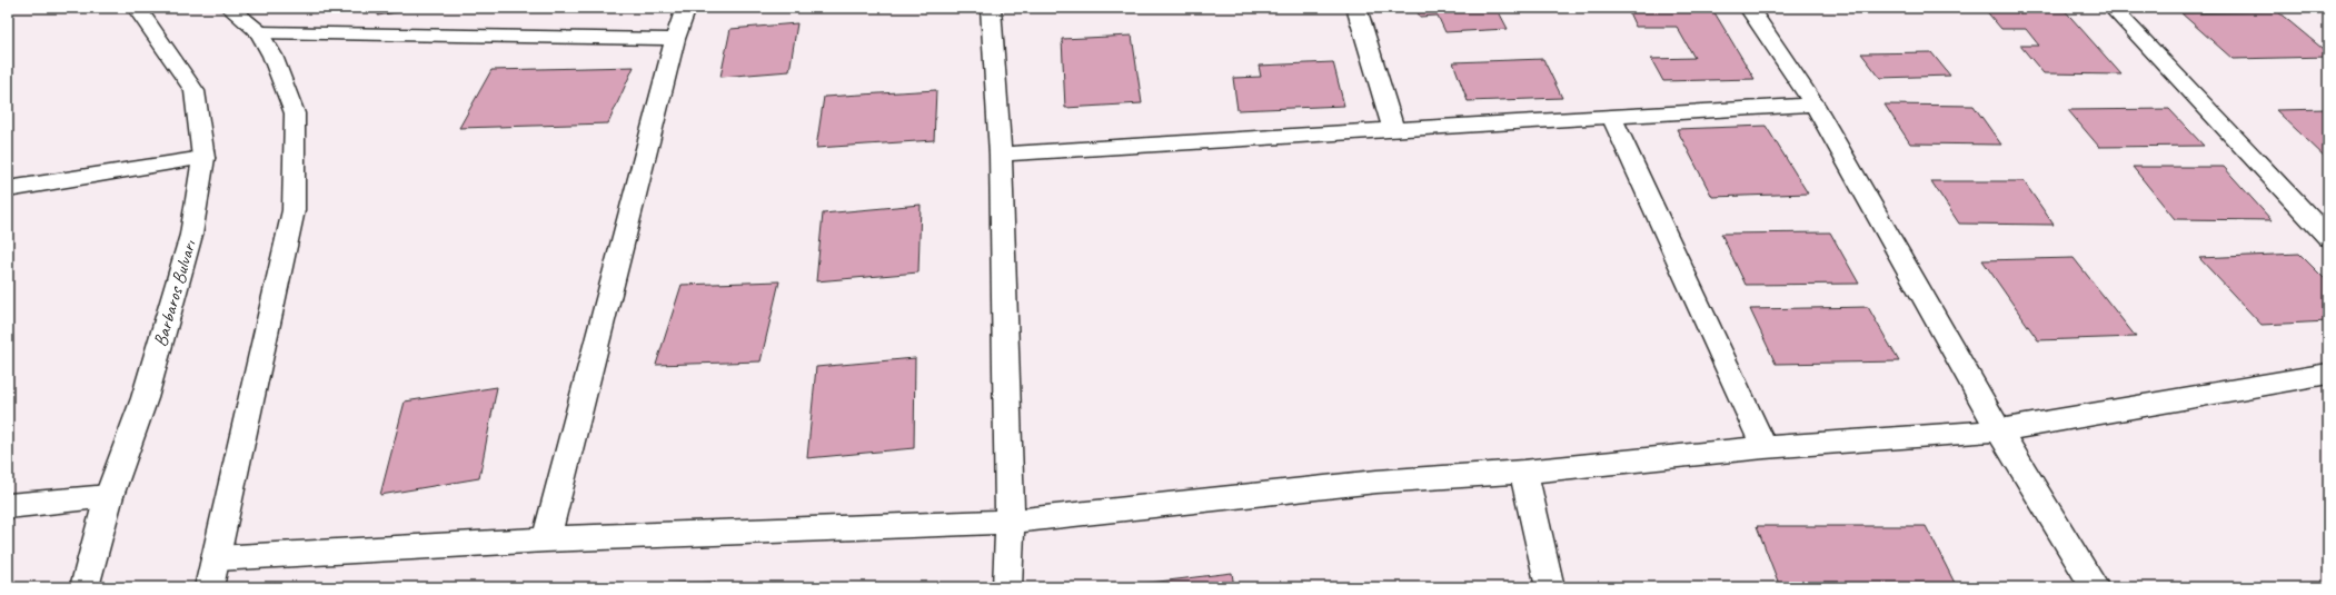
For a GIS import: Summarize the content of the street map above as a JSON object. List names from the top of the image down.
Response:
{
  "streets": {
    "street": ["Barbaros Bulvarı"]
  }
}
